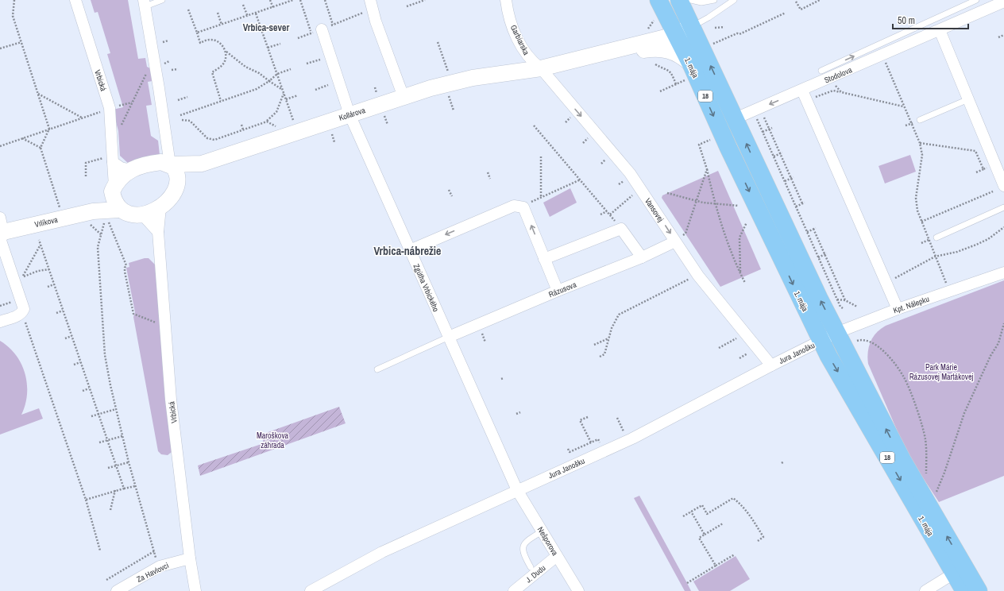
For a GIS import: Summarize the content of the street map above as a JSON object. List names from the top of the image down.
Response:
{
  "streets": {
    "main road": ["1. mája", "18"],
    "street": [
      "Garbiarska",
      "Stodolova",
      "Vrbická",
      "Kollárova",
      "Vansovej",
      "Vrlíkova",
      "Zgútha Vrbického",
      "Rázusova",
      "Kpt. Nálepku",
      "Jura Janošku",
      "Nešporova",
      "Za Havlovci",
      "J. Dudu"
    ]
  },
  "crossings": [
    ["Garbiarska", "Kollárova"],
    ["Garbiarska", "Vansovej"],
    ["1. mája", "Stodolova"],
    ["1. mája", "Kollárova"],
    ["1. mája", "Kpt. Nálepku"],
    ["1. mája", "Jura Janošku"],
    ["Vrbická", "Kollárova"],
    ["Vrbická", "Vrlíkova"],
    ["Vrbická", "Za Havlovci"],
    ["Kollárova", "Vansovej"],
    ["Kollárova", "Vrlíkova"],
    ["Kollárova", "Zgútha Vrbického"],
    ["Vansovej", "Rázusova"],
    ["Vansovej", "Jura Janošku"],
    ["Zgútha Vrbického", "Rázusova"],
    ["Zgútha Vrbického", "Jura Janošku"],
    ["Zgútha Vrbického", "Nešporova"],
    ["Kpt. Nálepku", "Jura Janošku"],
    ["Jura Janošku", "Nešporova"],
    ["Nešporova", "J. Dudu"]
  ],
  "one_way": ["Vansovej"],
  "districts": ["Vrbica-sever", "Vrbica-nábrežie"],
  "parks": ["Park Márie Rázusovej Martákovej", "Maroškova záhrada"],
  "scale_bar": "50 m"
}
